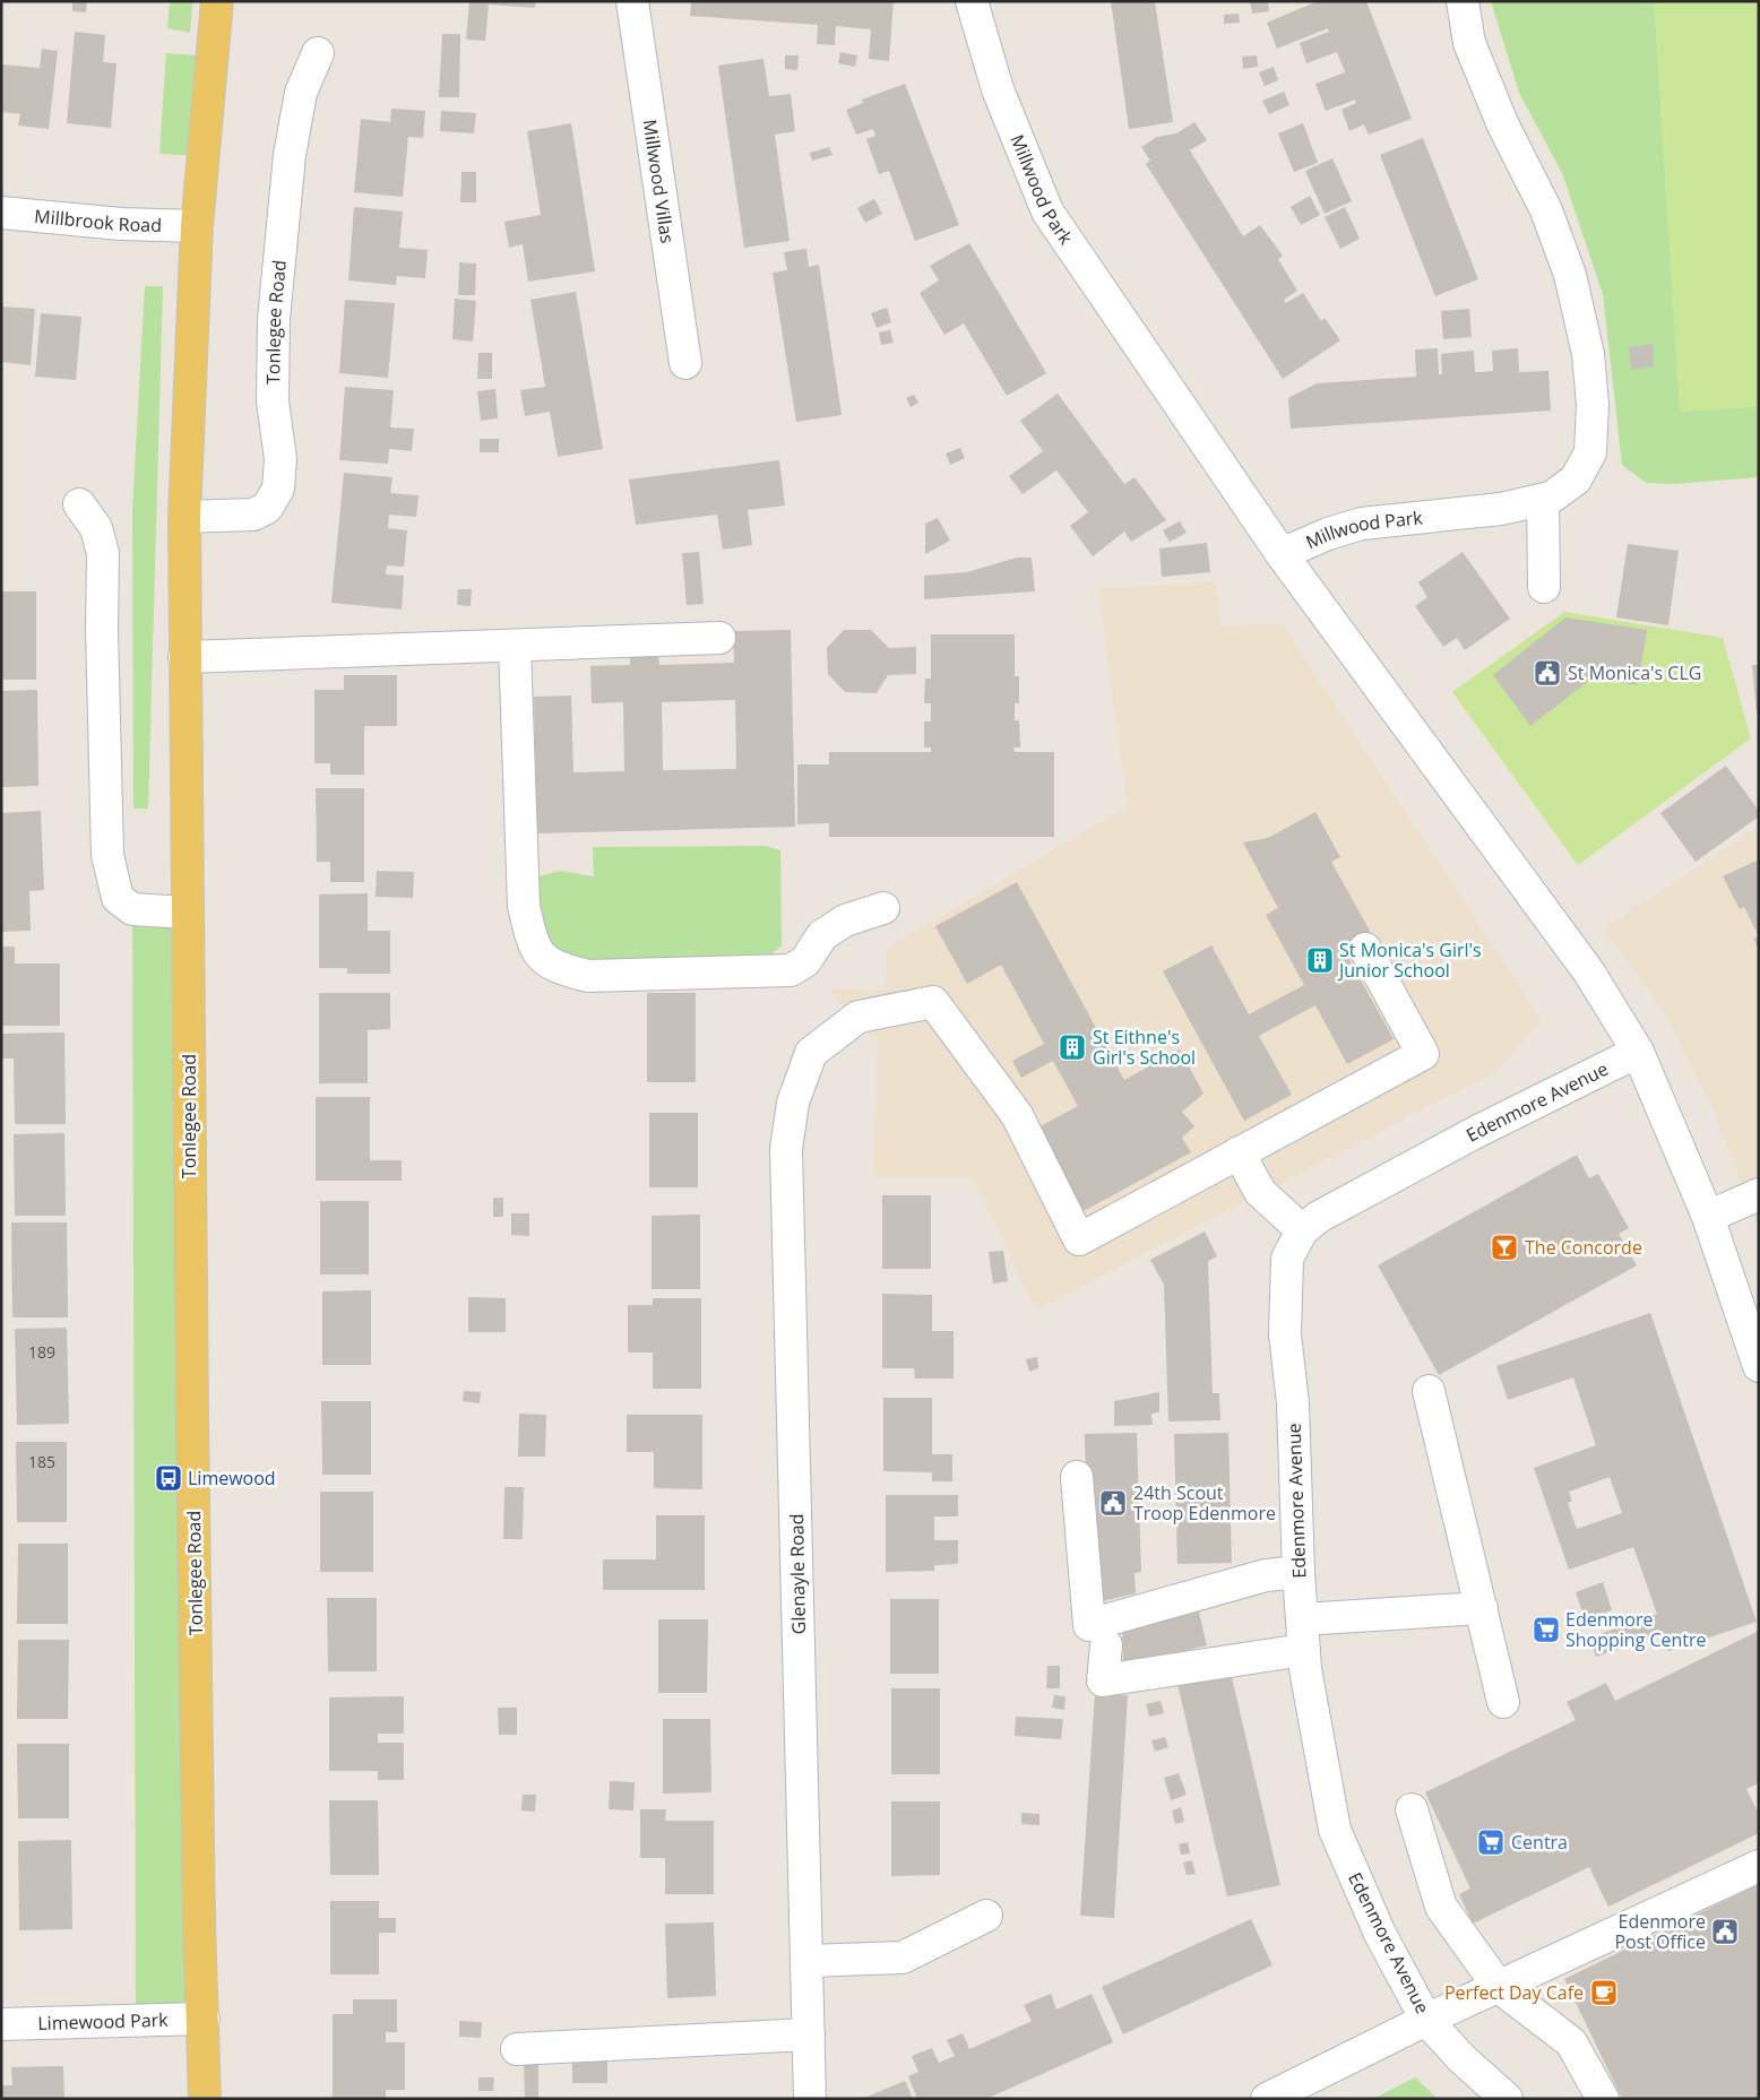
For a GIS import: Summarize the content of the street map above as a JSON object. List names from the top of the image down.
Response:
{
  "streets": {
    "main road": ["Tonlegee Road"],
    "street": [
      "Millwood Villas",
      "Millwood Park",
      "Millbrook Road",
      "Edenmore Avenue",
      "Glenayle Road",
      "Limewood Park"
    ]
  },
  "crossings": [
    ["Millbrook Road", "Tonlegee Road"],
    ["Tonlegee Road", "Limewood Park"]
  ],
  "places": {
    "public building": ["St Monica's CLG", "24th Scout Troop Edenmore", "Edenmore Post Office"],
    "building": ["St Monica's Girl's Junior School", "St Eithne's Girl's School"],
    "bar": ["The Concorde"],
    "bus stop": ["Limewood"],
    "supermarket": ["Edenmore Shopping Centre", "Centra"],
    "cafe": ["Perfect Day Cafe"]
  },
  "house_numbers": ["189", "185"]
}
